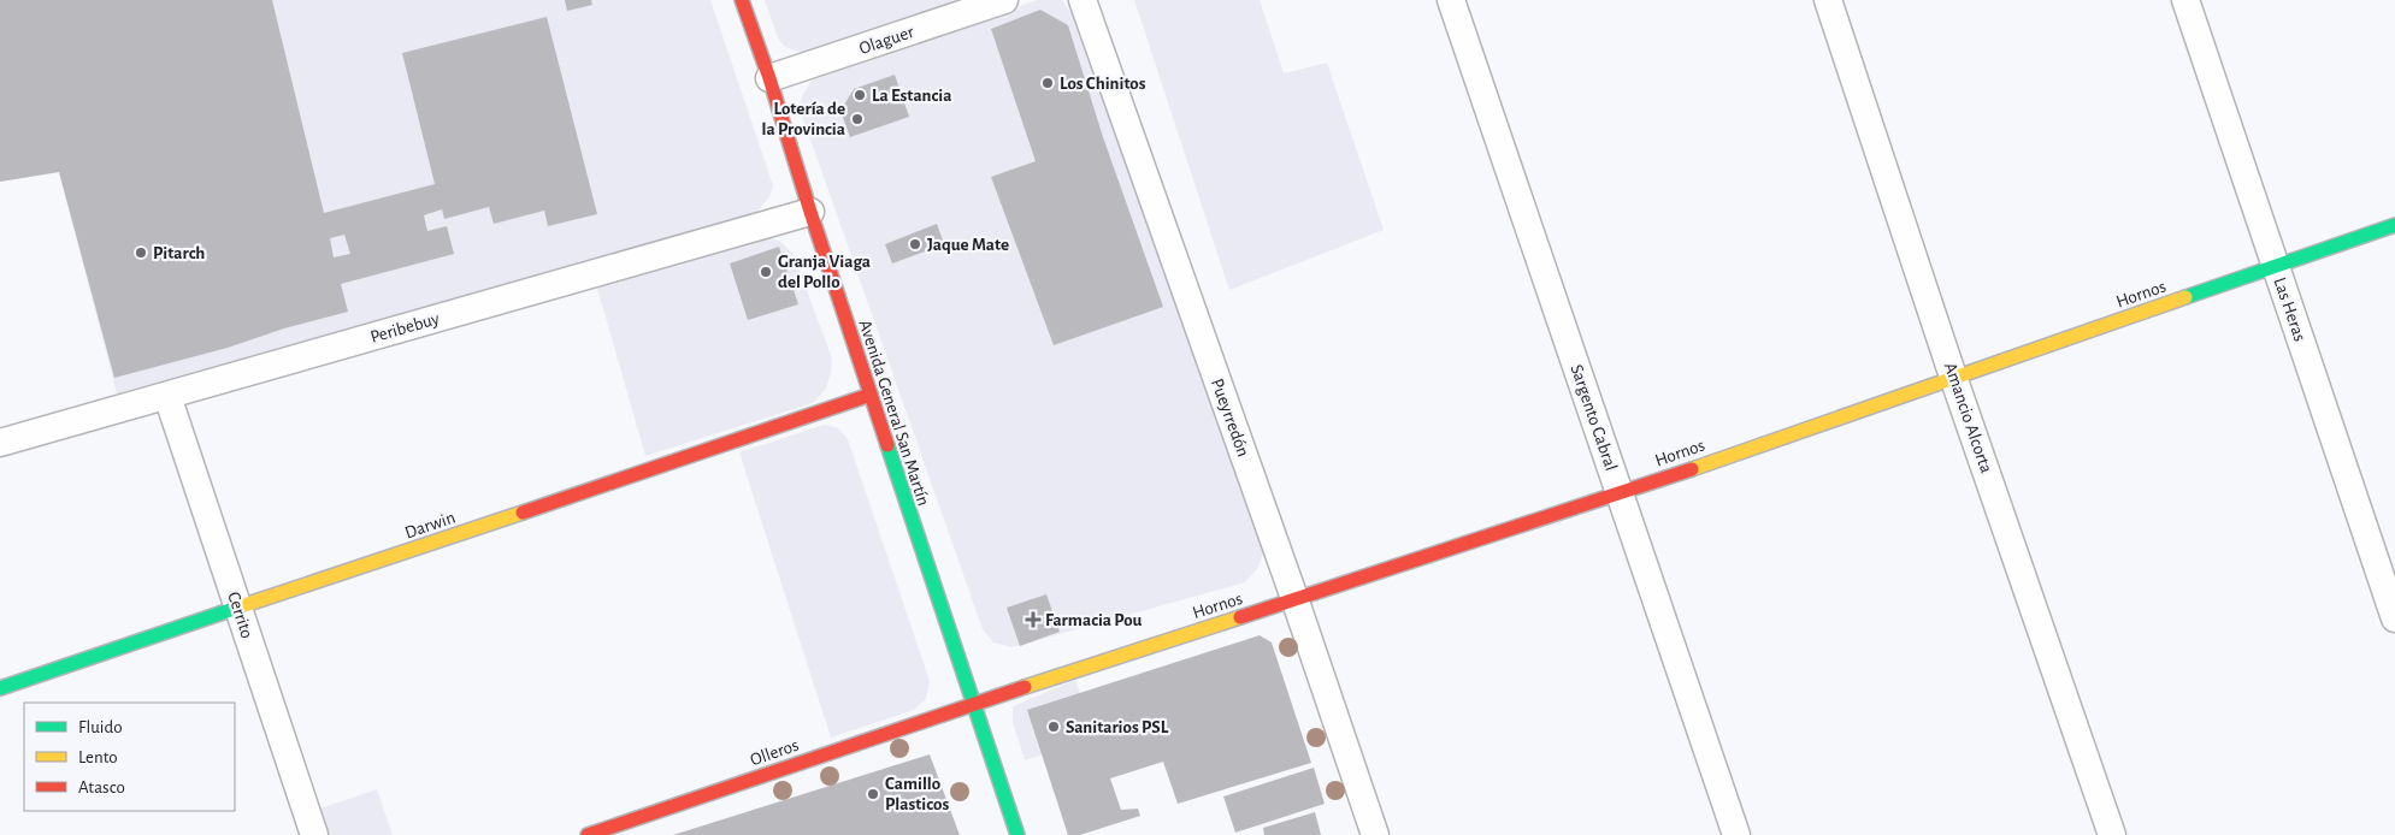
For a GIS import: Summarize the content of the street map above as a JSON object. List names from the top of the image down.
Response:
{
  "streets": {
    "street": [
      "Olaguer",
      "Hornos",
      "Las Heras",
      "Peribebuy",
      "Avenida General San Martín",
      "Pueyrredón",
      "Sargento Cabral",
      "Amancio Alcorta",
      "Darwin",
      "Cerrito",
      "Olleros"
    ]
  },
  "crossings": [
    ["Olaguer", "Avenida General San Martín"],
    ["Hornos", "Las Heras"],
    ["Hornos", "Avenida General San Martín"],
    ["Hornos", "Pueyrredón"],
    ["Hornos", "Sargento Cabral"],
    ["Hornos", "Amancio Alcorta"],
    ["Hornos", "Olleros"],
    ["Peribebuy", "Avenida General San Martín"],
    ["Peribebuy", "Cerrito"],
    ["Avenida General San Martín", "Darwin"],
    ["Avenida General San Martín", "Olleros"],
    ["Darwin", "Cerrito"]
  ],
  "places": {
    "other": [
      "Los Chinitos",
      "La Estancia",
      "Lotería de la Provincia",
      "Jaque Mate",
      "Pitarch",
      "Granja Viaga del Pollo",
      "Sanitarios PSL",
      "Camillo Plasticos"
    ],
    "health": ["Farmacia Pou"]
  },
  "legend": ["Fluido", "Lento", "Atasco"]
}
